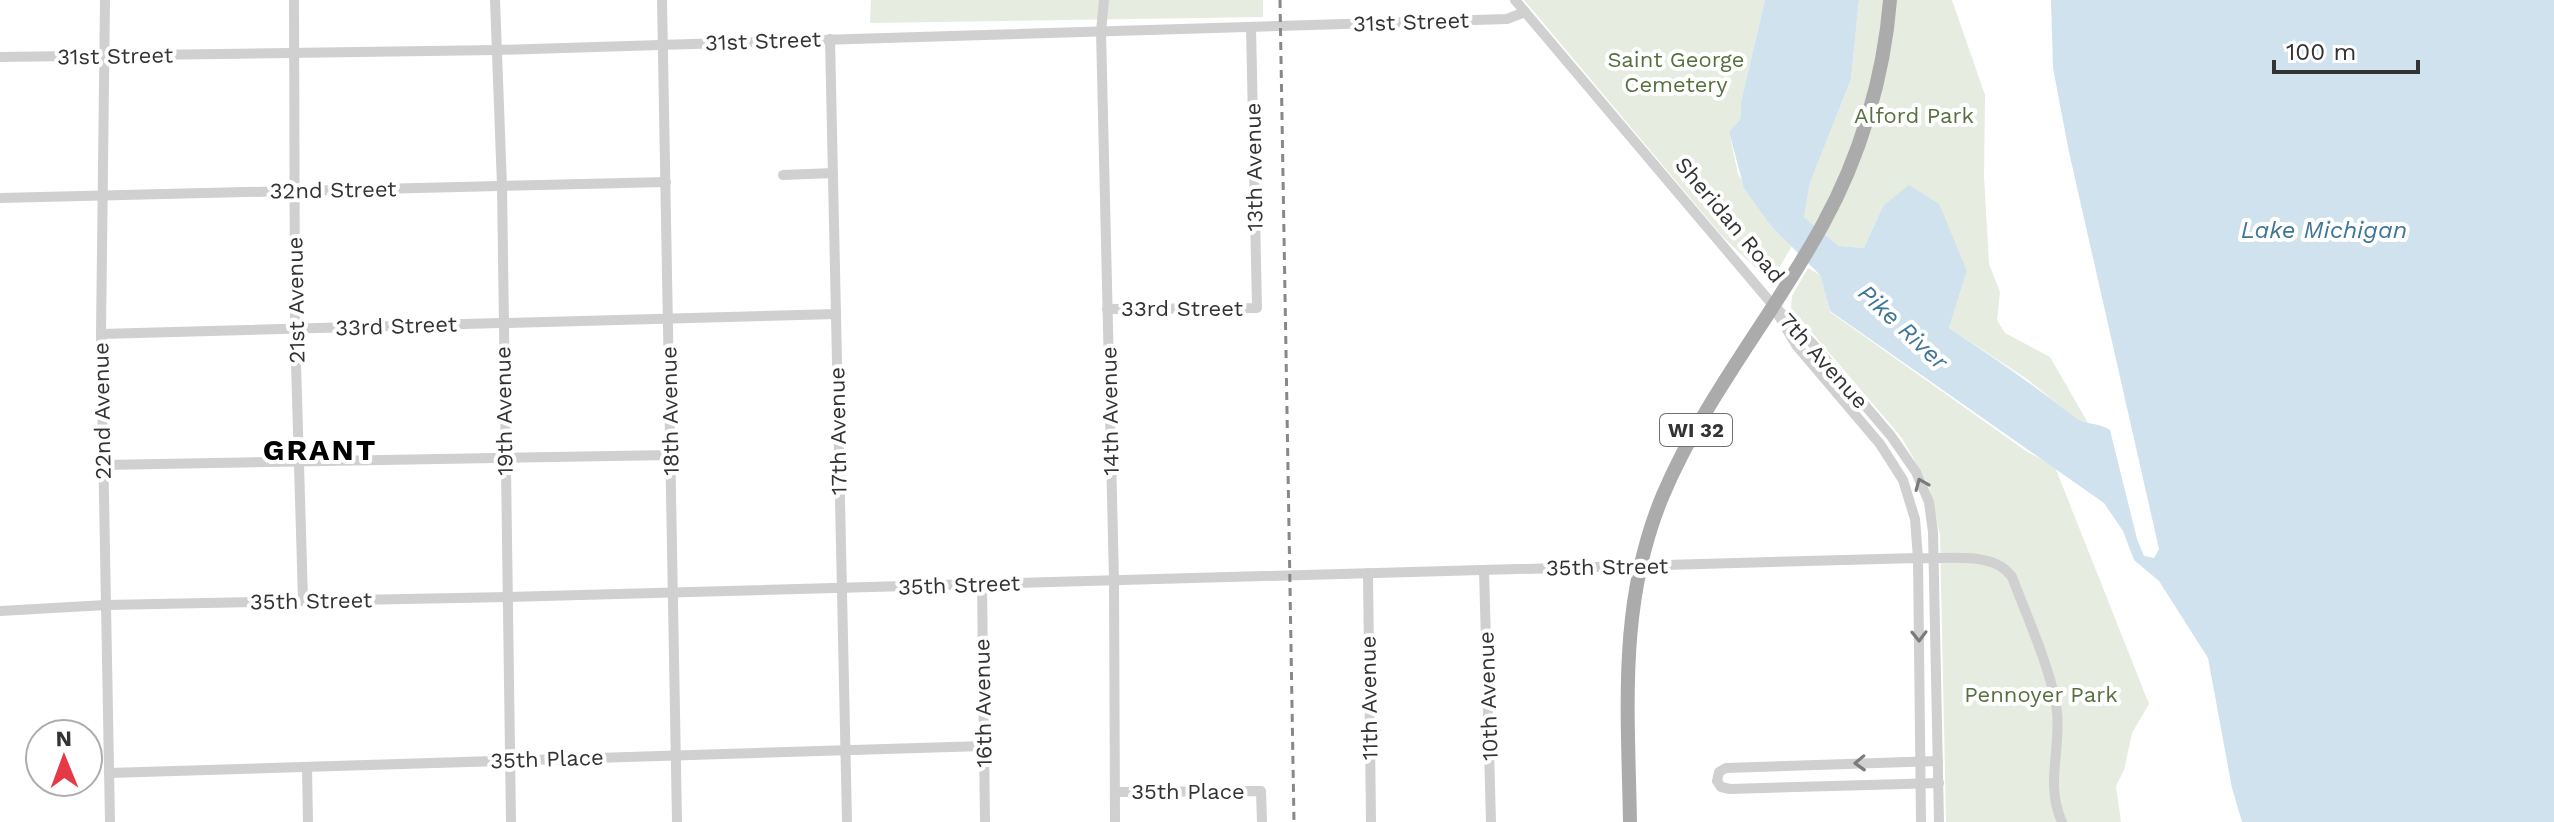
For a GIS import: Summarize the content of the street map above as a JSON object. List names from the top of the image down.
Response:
{
  "streets": {
    "main road": ["Sheridan Road", "WI 32"],
    "street": [
      "31st Street",
      "13th Avenue",
      "32nd Street",
      "21st Avenue",
      "33rd Street",
      "7th Avenue",
      "22nd Avenue",
      "19th Avenue",
      "18th Avenue",
      "14th Avenue",
      "17th Avenue",
      "35th Street",
      "10th Avenue",
      "11th Avenue",
      "16th Avenue",
      "35th Place"
    ]
  },
  "crossings": [
    ["31st Street", "13th Avenue"],
    ["31st Street", "Sheridan Road"],
    ["31st Street", "21st Avenue"],
    ["31st Street", "22nd Avenue"],
    ["31st Street", "19th Avenue"],
    ["31st Street", "18th Avenue"],
    ["31st Street", "14th Avenue"],
    ["31st Street", "17th Avenue"],
    ["13th Avenue", "33rd Street"],
    ["32nd Street", "21st Avenue"],
    ["32nd Street", "22nd Avenue"],
    ["32nd Street", "19th Avenue"],
    ["32nd Street", "18th Avenue"],
    ["Sheridan Road", "7th Avenue"],
    ["Sheridan Road", "WI 32"],
    ["Sheridan Road", "35th Street"],
    ["21st Avenue", "33rd Street"],
    ["21st Avenue", "35th Street"],
    ["33rd Street", "22nd Avenue"],
    ["33rd Street", "19th Avenue"],
    ["33rd Street", "18th Avenue"],
    ["33rd Street", "14th Avenue"],
    ["33rd Street", "17th Avenue"],
    ["7th Avenue", "WI 32"],
    ["7th Avenue", "35th Street"],
    ["22nd Avenue", "35th Street"],
    ["22nd Avenue", "35th Place"],
    ["19th Avenue", "35th Street"],
    ["19th Avenue", "35th Place"],
    ["18th Avenue", "35th Street"],
    ["18th Avenue", "35th Place"],
    ["14th Avenue", "35th Street"],
    ["14th Avenue", "35th Place"],
    ["17th Avenue", "35th Street"],
    ["17th Avenue", "35th Place"],
    ["35th Street", "10th Avenue"],
    ["35th Street", "11th Avenue"],
    ["35th Street", "16th Avenue"],
    ["16th Avenue", "35th Place"]
  ],
  "districts": ["GRANT"],
  "water": ["Lake Michigan", "Pike River"],
  "parks": ["Saint George Cemetery", "Alford Park", "Pennoyer Park"],
  "scale_bar": "100 m",
  "north": "top"
}
